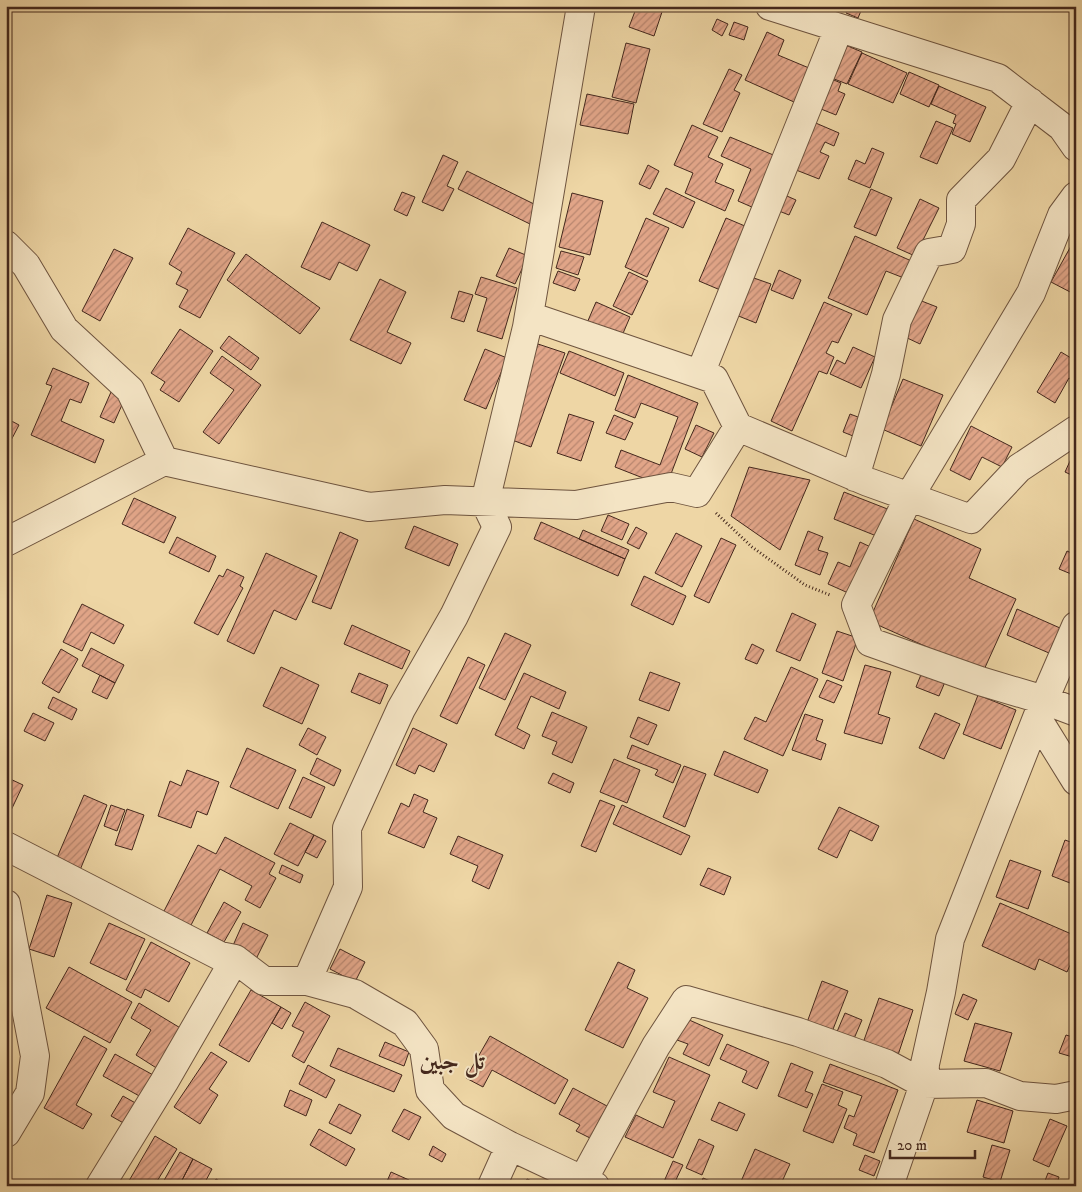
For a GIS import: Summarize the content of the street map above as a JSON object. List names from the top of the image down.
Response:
{
  "districts": ["تل جبين"],
  "scale_bar": "20 m"
}
